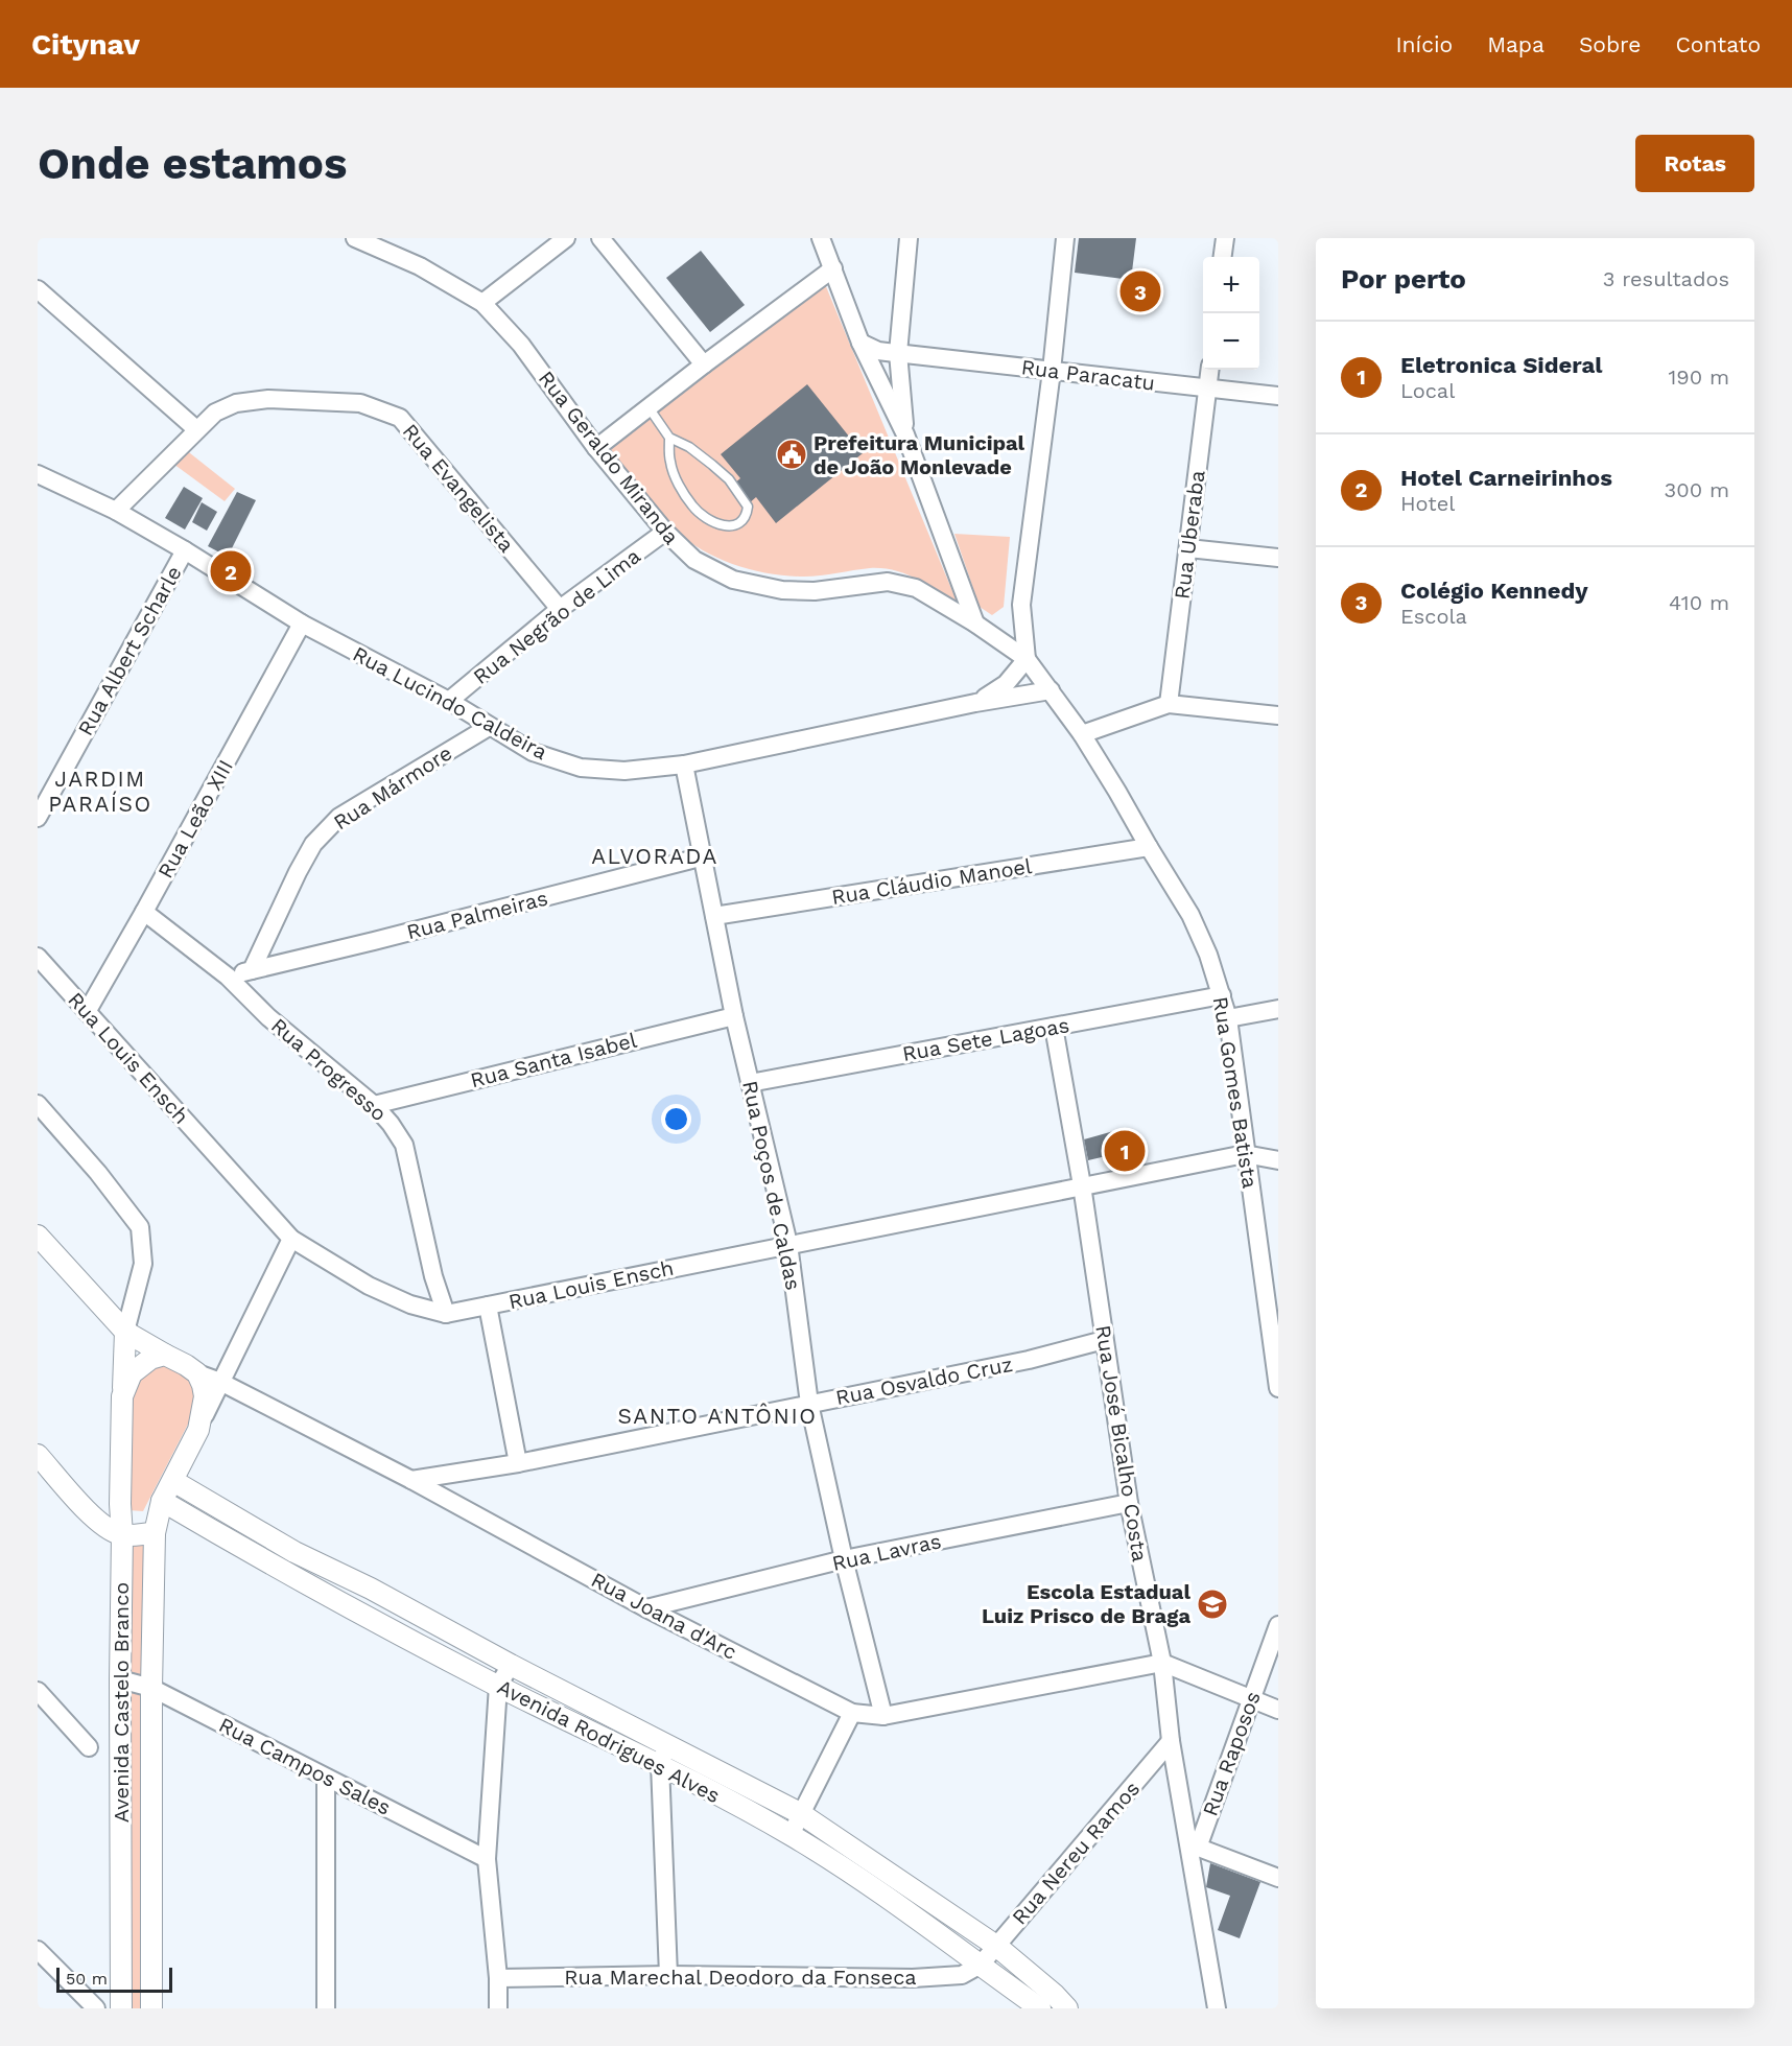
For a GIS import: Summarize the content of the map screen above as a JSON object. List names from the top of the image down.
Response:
{
  "streets": {
    "street": [
      "Rua Paracatu",
      "Rua Geraldo Miranda",
      "Rua Evangelista",
      "Rua Uberaba",
      "Rua Negrão de Lima",
      "Rua Albert Scharle",
      "Rua Lucindo Caldeira",
      "Rua Mármore",
      "Rua Leão XIII",
      "Rua Cláudio Manoel",
      "Rua Palmeiras",
      "Rua Sete Lagoas",
      "Rua Louis Ensch",
      "Rua Santa Isabel",
      "Rua Progresso",
      "Rua Gomes Batista",
      "Rua Poços de Caldas",
      "Rua Osvaldo Cruz",
      "Rua José Bicalho Costa",
      "Rua Lavras",
      "Rua Joana d'Arc",
      "Avenida Castelo Branco",
      "Avenida Rodrigues Alves",
      "Rua Raposos",
      "Rua Campos Sales",
      "Rua Nereu Ramos",
      "Rua Marechal Deodoro da Fonseca"
    ]
  },
  "crossings": [
    ["Rua Paracatu", "Rua Uberaba"],
    ["Rua Geraldo Miranda", "Rua Negrão de Lima"],
    ["Rua Geraldo Miranda", "Rua Lucindo Caldeira"],
    ["Rua Evangelista", "Rua Negrão de Lima"],
    ["Rua Evangelista", "Rua Lucindo Caldeira"],
    ["Rua Negrão de Lima", "Rua Lucindo Caldeira"],
    ["Rua Albert Scharle", "Rua Lucindo Caldeira"],
    ["Rua Lucindo Caldeira", "Rua Mármore"],
    ["Rua Lucindo Caldeira", "Rua Leão XIII"],
    ["Rua Lucindo Caldeira", "Rua Gomes Batista"],
    ["Rua Lucindo Caldeira", "Rua Poços de Caldas"],
    ["Rua Mármore", "Rua Palmeiras"],
    ["Rua Leão XIII", "Rua Louis Ensch"],
    ["Rua Leão XIII", "Rua Progresso"],
    ["Rua Cláudio Manoel", "Rua Gomes Batista"],
    ["Rua Cláudio Manoel", "Rua Poços de Caldas"],
    ["Rua Palmeiras", "Rua Poços de Caldas"],
    ["Rua Sete Lagoas", "Rua Gomes Batista"],
    ["Rua Sete Lagoas", "Rua Poços de Caldas"],
    ["Rua Sete Lagoas", "Rua José Bicalho Costa"],
    ["Rua Louis Ensch", "Rua Progresso"],
    ["Rua Louis Ensch", "Rua Gomes Batista"],
    ["Rua Louis Ensch", "Rua Poços de Caldas"],
    ["Rua Louis Ensch", "Rua José Bicalho Costa"],
    ["Rua Louis Ensch", "Avenida Castelo Branco"],
    ["Rua Santa Isabel", "Rua Progresso"],
    ["Rua Santa Isabel", "Rua Poços de Caldas"],
    ["Rua Poços de Caldas", "Rua Osvaldo Cruz"],
    ["Rua Poços de Caldas", "Rua Lavras"],
    ["Rua Poços de Caldas", "Rua Joana d'Arc"],
    ["Rua Osvaldo Cruz", "Rua José Bicalho Costa"],
    ["Rua Osvaldo Cruz", "Rua Joana d'Arc"],
    ["Rua José Bicalho Costa", "Rua Lavras"],
    ["Rua José Bicalho Costa", "Rua Joana d'Arc"],
    ["Rua José Bicalho Costa", "Rua Raposos"],
    ["Rua José Bicalho Costa", "Rua Nereu Ramos"],
    ["Rua Lavras", "Rua Joana d'Arc"],
    ["Rua Joana d'Arc", "Avenida Castelo Branco"],
    ["Avenida Castelo Branco", "Avenida Rodrigues Alves"],
    ["Avenida Castelo Branco", "Rua Campos Sales"],
    ["Avenida Rodrigues Alves", "Rua Nereu Ramos"],
    ["Avenida Rodrigues Alves", "Rua Marechal Deodoro da Fonseca"],
    ["Rua Nereu Ramos", "Rua Marechal Deodoro da Fonseca"]
  ],
  "districts": ["JARDIM PARAÍSO", "ALVORADA", "SANTO ANTÔNIO"],
  "places": {
    "public building": ["Prefeitura Municipal de João Monlevade"],
    "school or university": ["Escola Estadual Luiz Prisco de Braga"]
  },
  "scale_bar": "50 m",
  "page": {
    "header": "Citynav",
    "nav": [
      "Início",
      "Mapa",
      "Sobre",
      "Contato"
    ],
    "buttons": "Rotas",
    "title": "Onde estamos",
    "heading": ["Por perto", "3 resultados"],
    "map_buttons": ["+", "−"],
    "pins": ["3", "2", "1"],
    "list": [
      {
        "mark": "1",
        "name": "Eletronica Sideral",
        "note": "Local",
        "value": "190 m"
      },
      {
        "mark": "2",
        "name": "Hotel Carneirinhos",
        "note": "Hotel",
        "value": "300 m"
      },
      {
        "mark": "3",
        "name": "Colégio Kennedy",
        "note": "Escola",
        "value": "410 m"
      }
    ],
    "scale": "50 m"
  }
}
